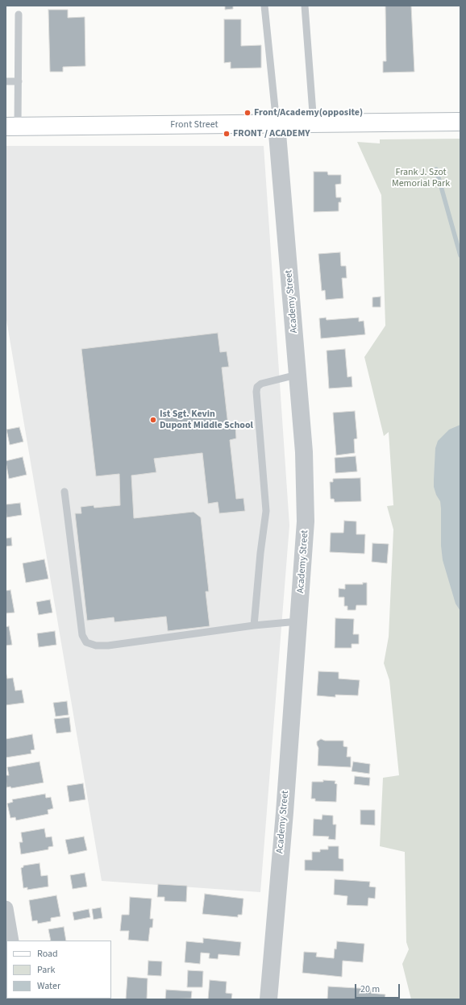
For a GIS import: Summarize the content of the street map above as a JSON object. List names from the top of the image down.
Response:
{
  "streets": {
    "main road": ["Front Street"],
    "street": ["Academy Street"]
  },
  "crossings": [
    ["Front Street", "Academy Street"]
  ],
  "parks": ["Frank J. Szot Memorial Park"],
  "places": ["Front/Academy(opposite)", "FRONT / ACADEMY", "Ist Sgt. Kevin Dupont Middle School"],
  "legend": ["Road", "Park", "Water"],
  "scale_bar": "20 m"
}
